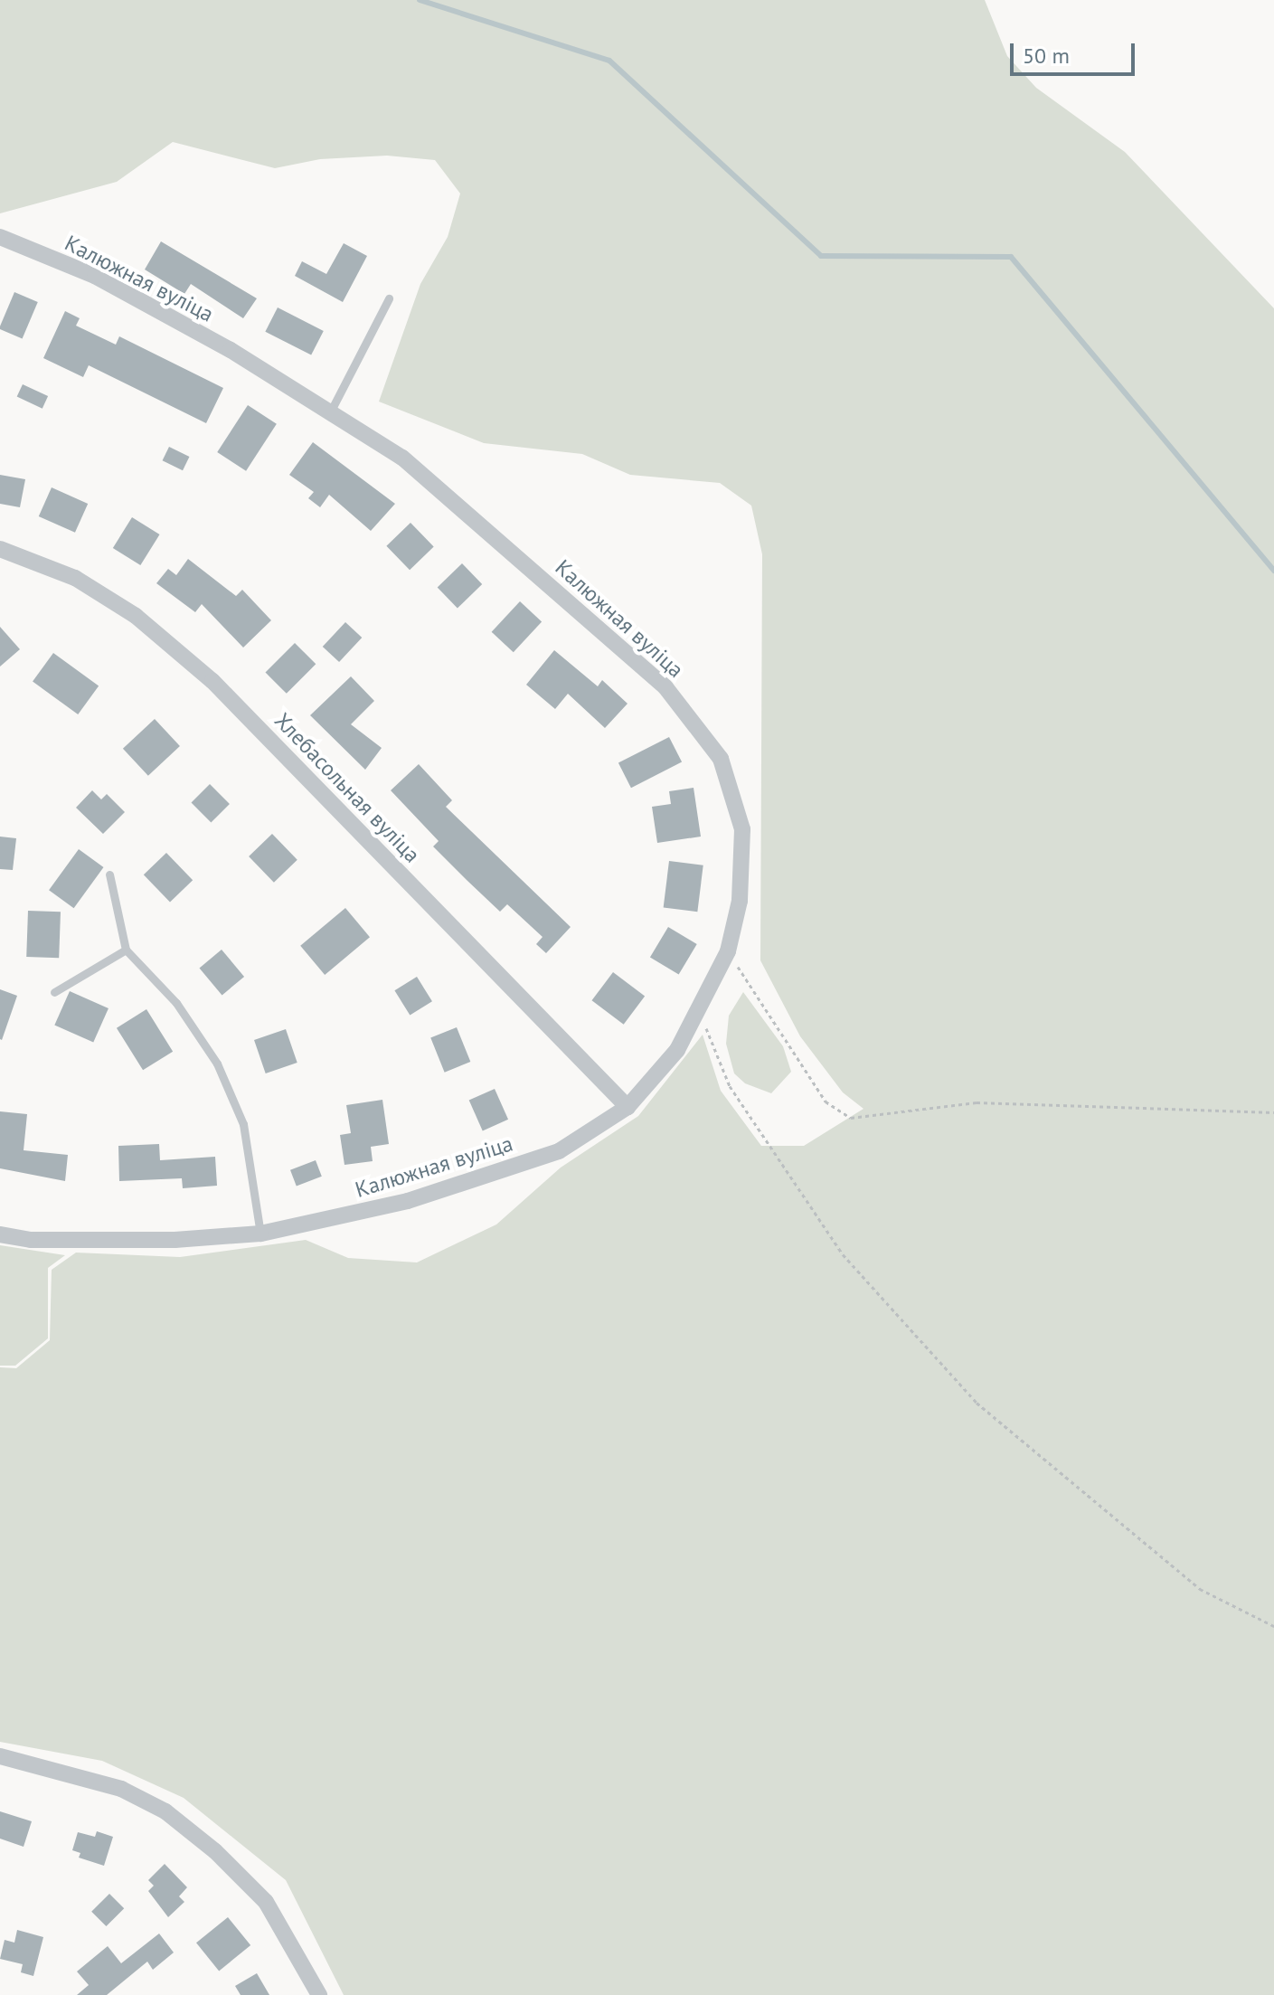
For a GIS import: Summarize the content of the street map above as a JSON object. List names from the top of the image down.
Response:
{
  "streets": {
    "street": ["Калюжная вуліца", "Хлебасольная вуліца"]
  },
  "crossings": [
    ["Калюжная вуліца", "Хлебасольная вуліца"]
  ],
  "scale_bar": "50 m"
}
